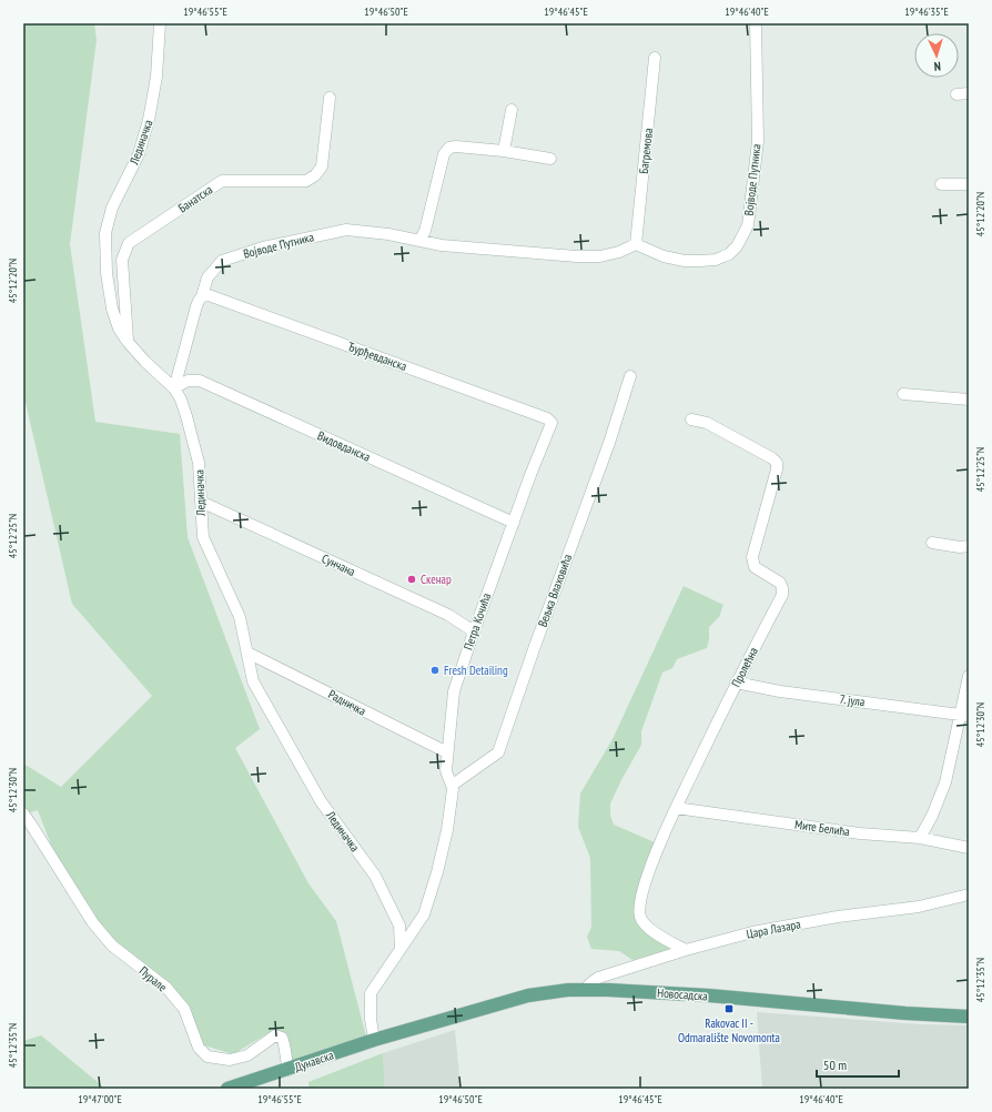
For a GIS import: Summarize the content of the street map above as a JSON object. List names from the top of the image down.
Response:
{
  "streets": {
    "main road": ["Новосадска", "Дунавска"],
    "street": [
      "Лединачка",
      "Багремова",
      "Војводе Путника",
      "Банатска",
      "Ђурђевданска",
      "Видовданска",
      "Сунчана",
      "Вељка Влаховића",
      "Петра Кочића",
      "Пролећна",
      "7. јула",
      "Радничка",
      "Мите Белића",
      "Цара Лазара",
      "Пурале"
    ]
  },
  "crossings": [
    ["Лединачка", "Војводе Путника"],
    ["Лединачка", "Банатска"],
    ["Лединачка", "Видовданска"],
    ["Лединачка", "Сунчана"],
    ["Лединачка", "Петра Кочића"],
    ["Лединачка", "Радничка"],
    ["Багремова", "Војводе Путника"],
    ["Војводе Путника", "Ђурђевданска"],
    ["Војводе Путника", "Видовданска"],
    ["Ђурђевданска", "Петра Кочића"],
    ["Видовданска", "Петра Кочића"],
    ["Сунчана", "Петра Кочића"],
    ["Вељка Влаховића", "Петра Кочића"],
    ["Петра Кочића", "Радничка"],
    ["Петра Кочића", "Новосадска"],
    ["Петра Кочића", "Дунавска"],
    ["Пролећна", "7. јула"],
    ["Пролећна", "Мите Белића"],
    ["Пролећна", "Цара Лазара"],
    ["Цара Лазара", "Новосадска"],
    ["Пурале", "Дунавска"],
    ["Новосадска", "Дунавска"]
  ],
  "places": {
    "other": ["Скенар", "Fresh Detailing"],
    "transit": ["Rakovac II - Odmaralište Novomonta"]
  },
  "scale_bar": "50 m",
  "north": "bottom",
  "coordinates": [
    "19°46'55\"E",
    "19°46'50\"E",
    "19°46'45\"E",
    "19°46'40\"E",
    "19°46'35\"E",
    "45°12'20\"N",
    "45°12'25\"N",
    "45°12'30\"N",
    "45°12'35\"N",
    "19°47'00\"E"
  ]
}
